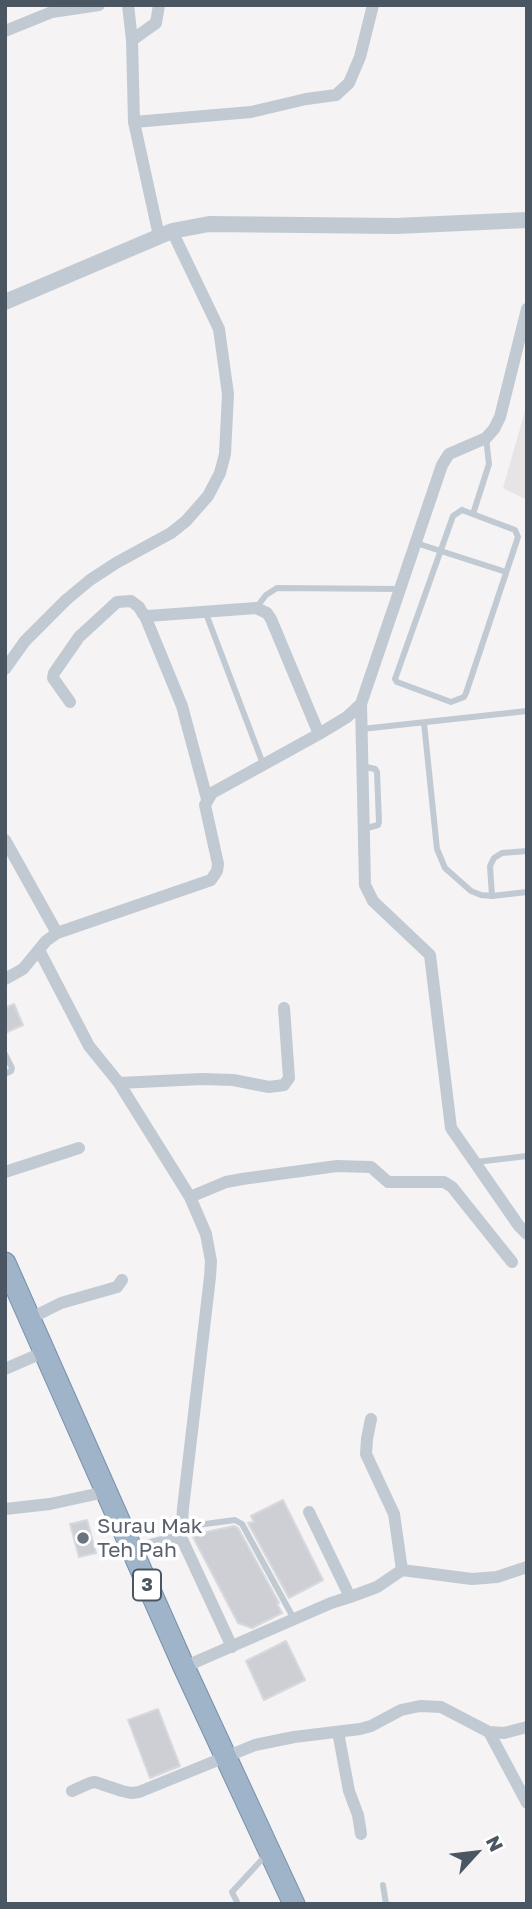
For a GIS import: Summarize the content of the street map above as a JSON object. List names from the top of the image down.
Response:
{
  "streets": {
    "highway": ["3"]
  },
  "places": ["Surau Mak Teh Pah"],
  "north": "top right"
}
